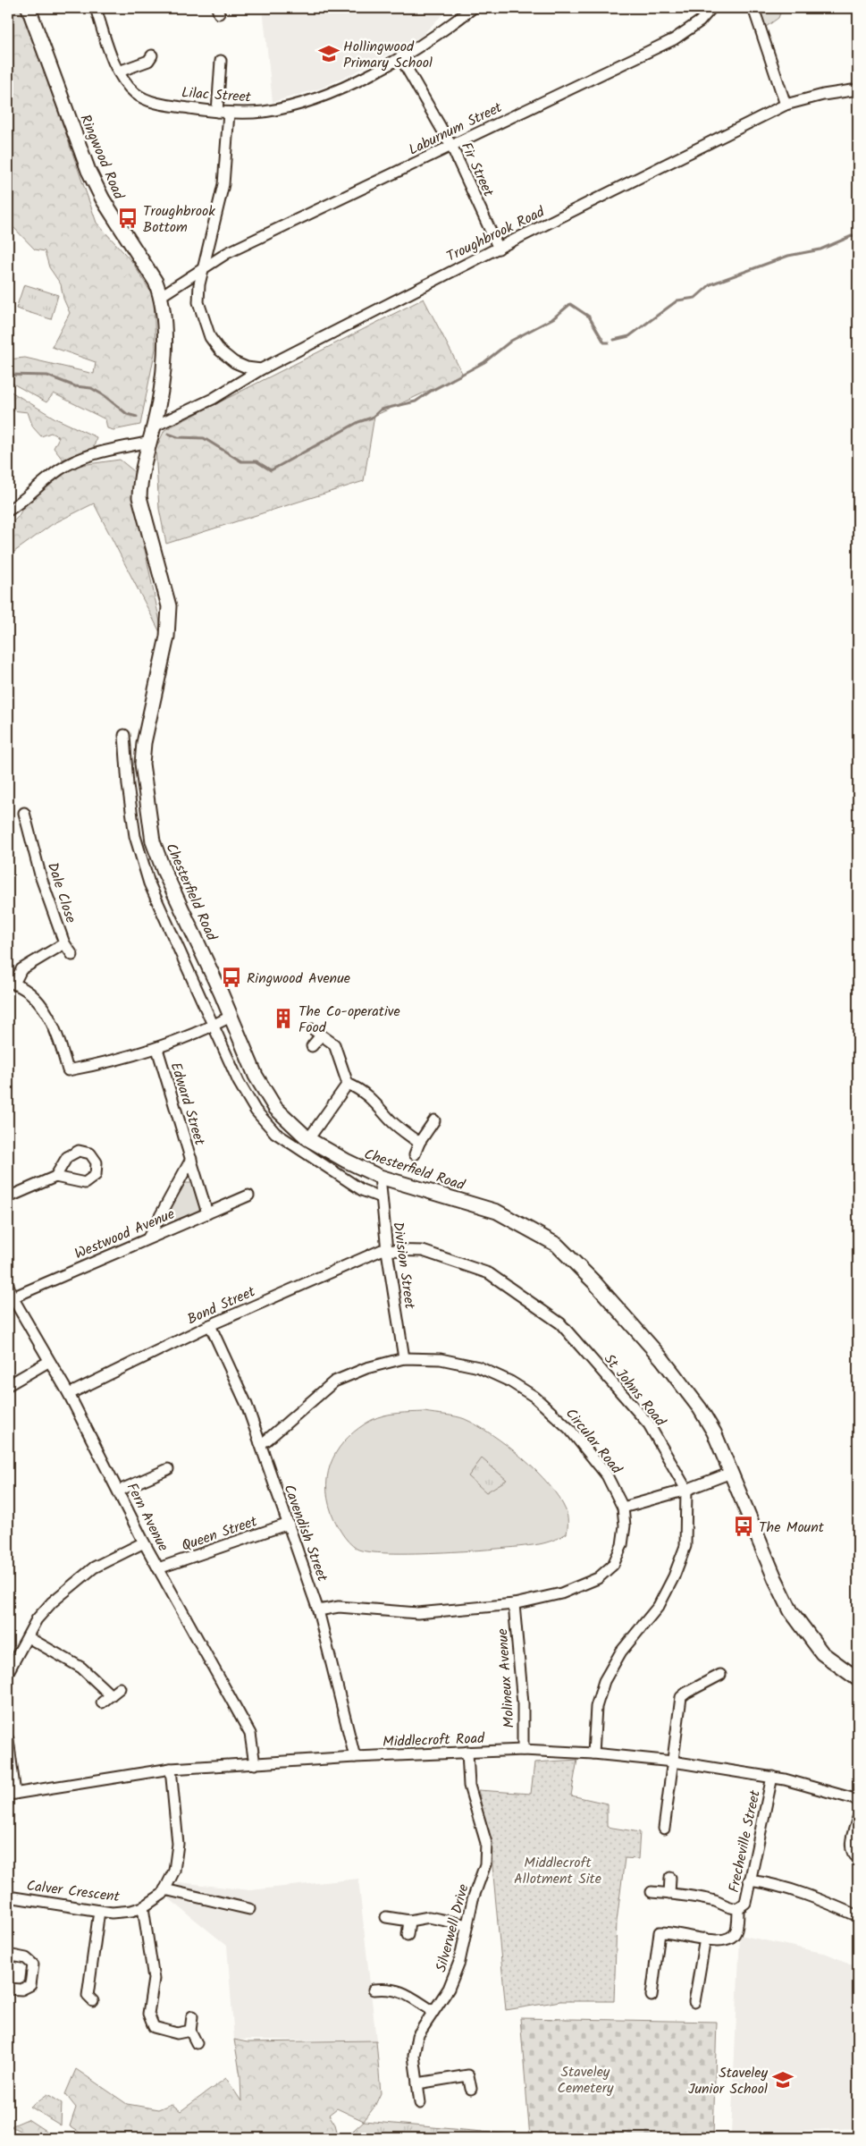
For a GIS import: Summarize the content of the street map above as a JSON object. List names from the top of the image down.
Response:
{
  "streets": {
    "highway": ["Ringwood Road", "Chesterfield Road"],
    "street": [
      "Lilac Street",
      "Laburnum Street",
      "Fir Street",
      "Troughbrook Road",
      "Dale Close",
      "Edward Street",
      "Westwood Avenue",
      "Division Street",
      "Bond Street",
      "St Johns Road",
      "Circular Road",
      "Fern Avenue",
      "Queen Street",
      "Cavendish Street",
      "Molineux Avenue",
      "Middlecroft Road",
      "Frecheville Street",
      "Calver Crescent",
      "Silverwell Drive"
    ]
  },
  "crossings": [
    ["Lilac Street", "Fir Street"],
    ["Laburnum Street", "Ringwood Road"],
    ["Laburnum Street", "Fir Street"],
    ["Ringwood Road", "Troughbrook Road"],
    ["Ringwood Road", "Chesterfield Road"],
    ["Fir Street", "Troughbrook Road"],
    ["Chesterfield Road", "Division Street"],
    ["Edward Street", "Westwood Avenue"],
    ["Westwood Avenue", "Fern Avenue"],
    ["Division Street", "Bond Street"],
    ["Division Street", "St Johns Road"],
    ["Division Street", "Circular Road"],
    ["Bond Street", "St Johns Road"],
    ["Bond Street", "Fern Avenue"],
    ["Bond Street", "Cavendish Street"],
    ["Circular Road", "Cavendish Street"],
    ["Circular Road", "Molineux Avenue"],
    ["Fern Avenue", "Queen Street"],
    ["Fern Avenue", "Middlecroft Road"],
    ["Queen Street", "Cavendish Street"],
    ["Cavendish Street", "Middlecroft Road"],
    ["Molineux Avenue", "Middlecroft Road"],
    ["Middlecroft Road", "Frecheville Street"],
    ["Middlecroft Road", "Calver Crescent"],
    ["Middlecroft Road", "Silverwell Drive"]
  ],
  "parks": ["Middlecroft Allotment Site", "Staveley Cemetery"],
  "places": {
    "school or university": ["Hollingwood Primary School", "Staveley Junior School"],
    "bus stop": ["Troughbrook Bottom", "Ringwood Avenue", "The Mount"],
    "building": ["The Co-operative Food"]
  }
}
